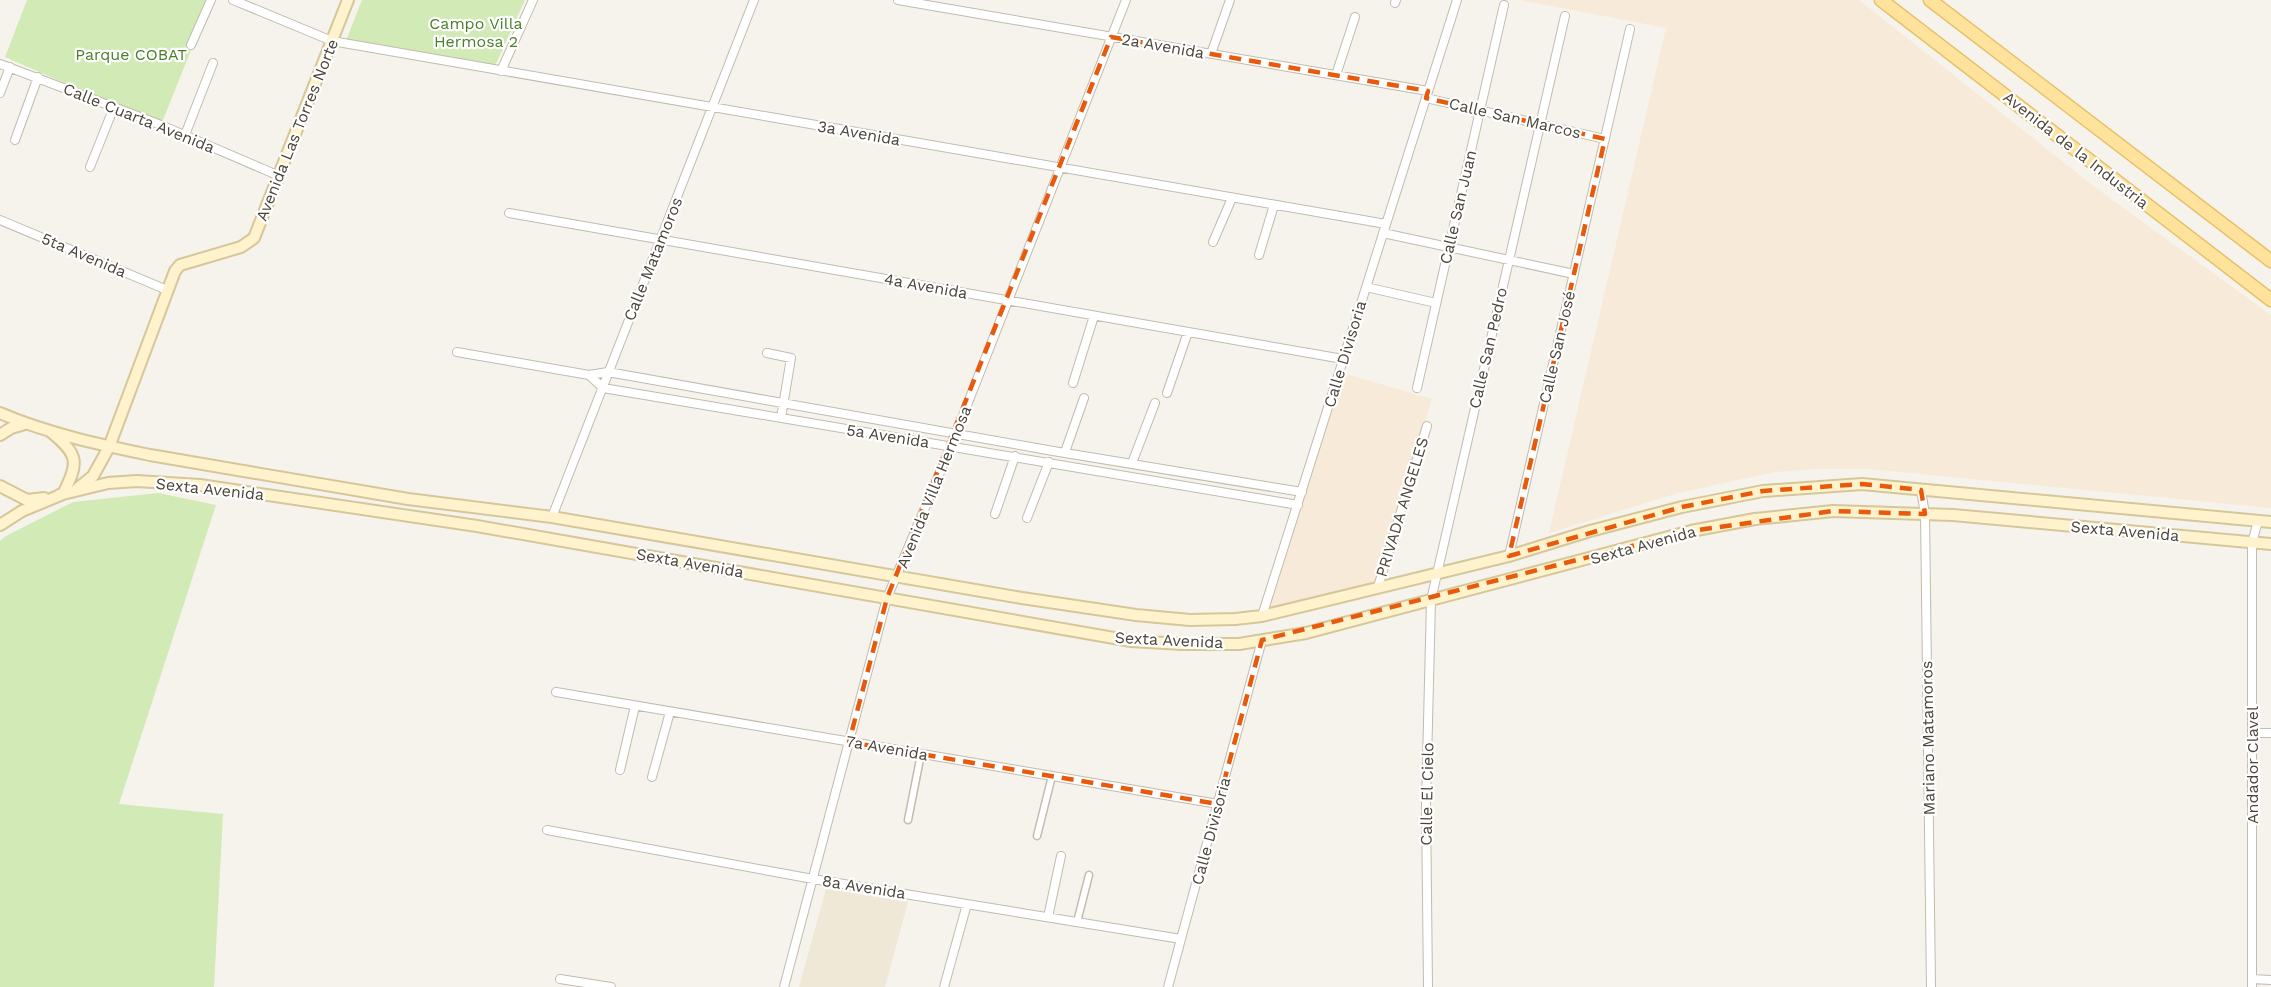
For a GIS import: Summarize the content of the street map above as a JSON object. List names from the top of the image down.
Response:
{
  "streets": {
    "main road": ["Avenida Las Torres Norte", "Avenida de la Industria", "Sexta Avenida"],
    "street": [
      "2a Avenida",
      "Calle Cuarta Avenida",
      "Calle San Marcos",
      "3a Avenida",
      "Calle San Juan",
      "5ta Avenida",
      "Calle Matamoros",
      "4a Avenida",
      "Calle San José",
      "Calle San Pedro",
      "Calle Divisoria",
      "5a Avenida",
      "Avenida Villa Hermosa",
      "PRIVADA ANGELES",
      "Mariano Matamoros",
      "7a Avenida",
      "Andador Clavel",
      "Calle El Cielo",
      "8a Avenida"
    ]
  },
  "crossings": [
    ["2a Avenida", "Calle San Marcos"],
    ["2a Avenida", "Calle Divisoria"],
    ["2a Avenida", "Avenida Villa Hermosa"],
    ["Calle Cuarta Avenida", "Avenida Las Torres Norte"],
    ["Calle San Marcos", "Calle San Juan"],
    ["Calle San Marcos", "Calle San José"],
    ["Calle San Marcos", "Calle San Pedro"],
    ["Calle San Marcos", "Calle Divisoria"],
    ["Avenida Las Torres Norte", "3a Avenida"],
    ["Avenida Las Torres Norte", "5ta Avenida"],
    ["Avenida Las Torres Norte", "Sexta Avenida"],
    ["3a Avenida", "Calle Matamoros"],
    ["3a Avenida", "Calle Divisoria"],
    ["3a Avenida", "Avenida Villa Hermosa"],
    ["Calle Matamoros", "4a Avenida"],
    ["Calle Matamoros", "5a Avenida"],
    ["Calle Matamoros", "Sexta Avenida"],
    ["4a Avenida", "Calle Divisoria"],
    ["4a Avenida", "Avenida Villa Hermosa"],
    ["Calle San José", "Sexta Avenida"],
    ["Calle San Pedro", "Sexta Avenida"],
    ["Calle San Pedro", "Calle El Cielo"],
    ["Calle Divisoria", "5a Avenida"],
    ["Calle Divisoria", "Sexta Avenida"],
    ["Calle Divisoria", "7a Avenida"],
    ["Calle Divisoria", "8a Avenida"],
    ["5a Avenida", "Avenida Villa Hermosa"],
    ["Avenida Villa Hermosa", "Sexta Avenida"],
    ["Avenida Villa Hermosa", "7a Avenida"],
    ["Avenida Villa Hermosa", "8a Avenida"],
    ["Sexta Avenida", "PRIVADA ANGELES"],
    ["Sexta Avenida", "Mariano Matamoros"],
    ["Sexta Avenida", "Andador Clavel"],
    ["Sexta Avenida", "Calle El Cielo"]
  ],
  "parks": ["Campo Villa Hermosa 2", "Parque COBAT"]
}
